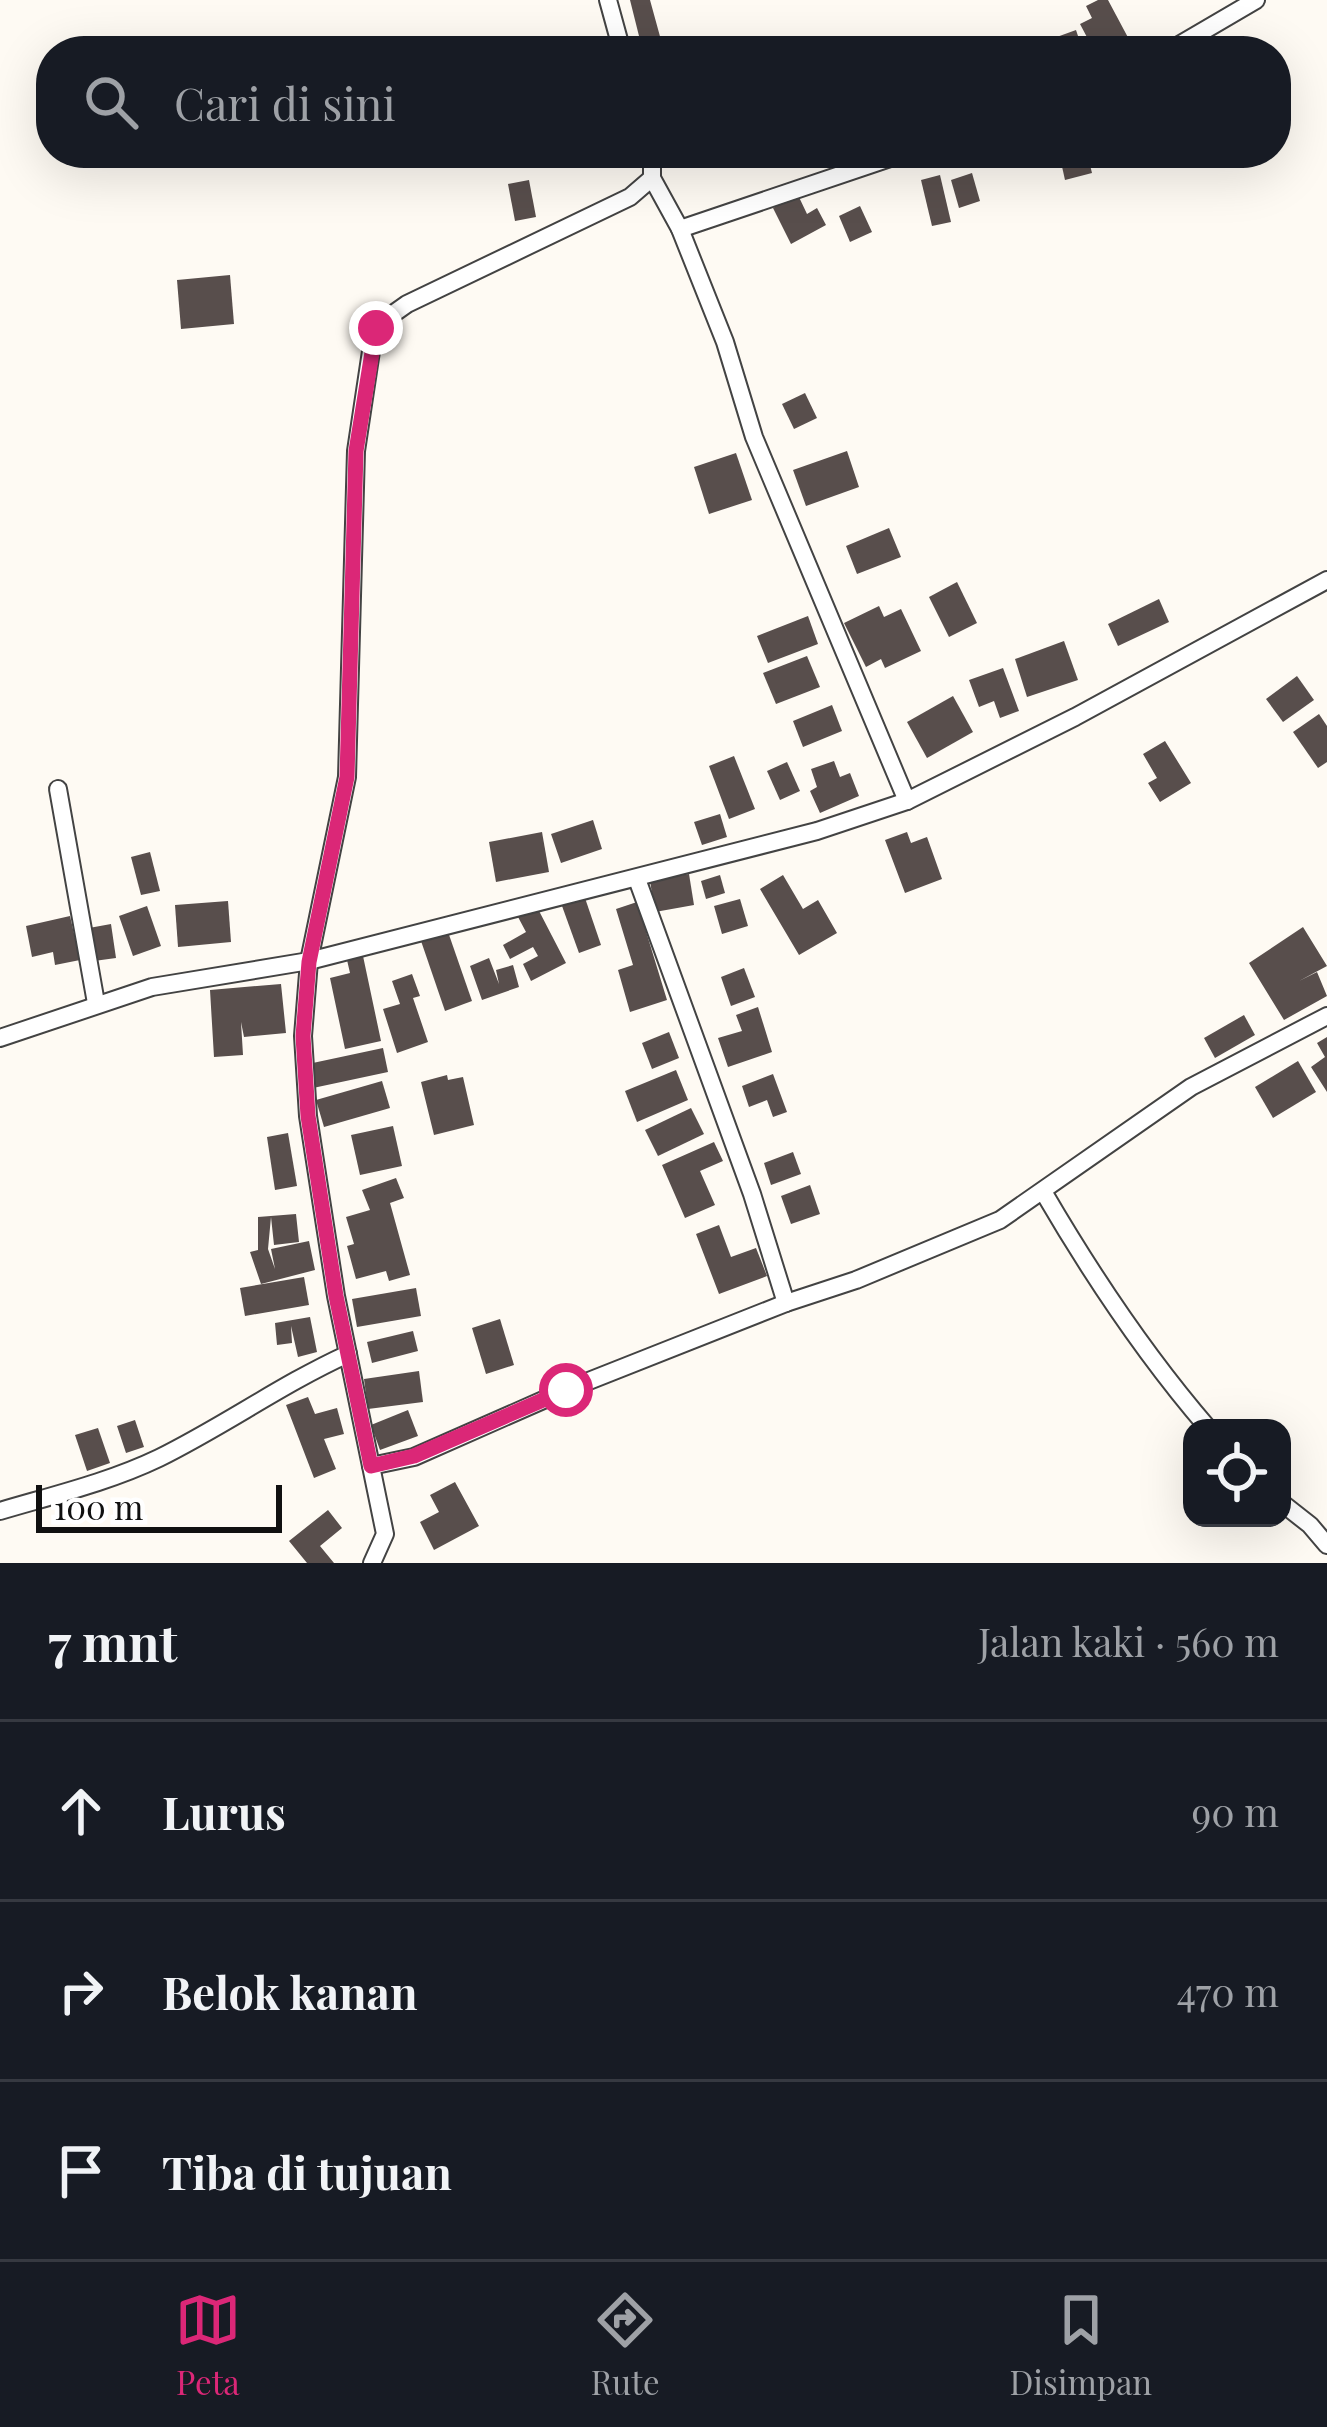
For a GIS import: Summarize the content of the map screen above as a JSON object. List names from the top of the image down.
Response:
{
  "scale_bar": "100 m",
  "page": {
    "search": "Cari di sini",
    "scale": "100 m",
    "heading": ["7 mnt", "Jalan kaki · 560 m"],
    "list": [
      ["Lurus", "90 m"],
      ["Belok kanan", "470 m"],
      "Tiba di tujuan"
    ],
    "nav": ["Peta", "Rute", "Disimpan"]
  }
}
